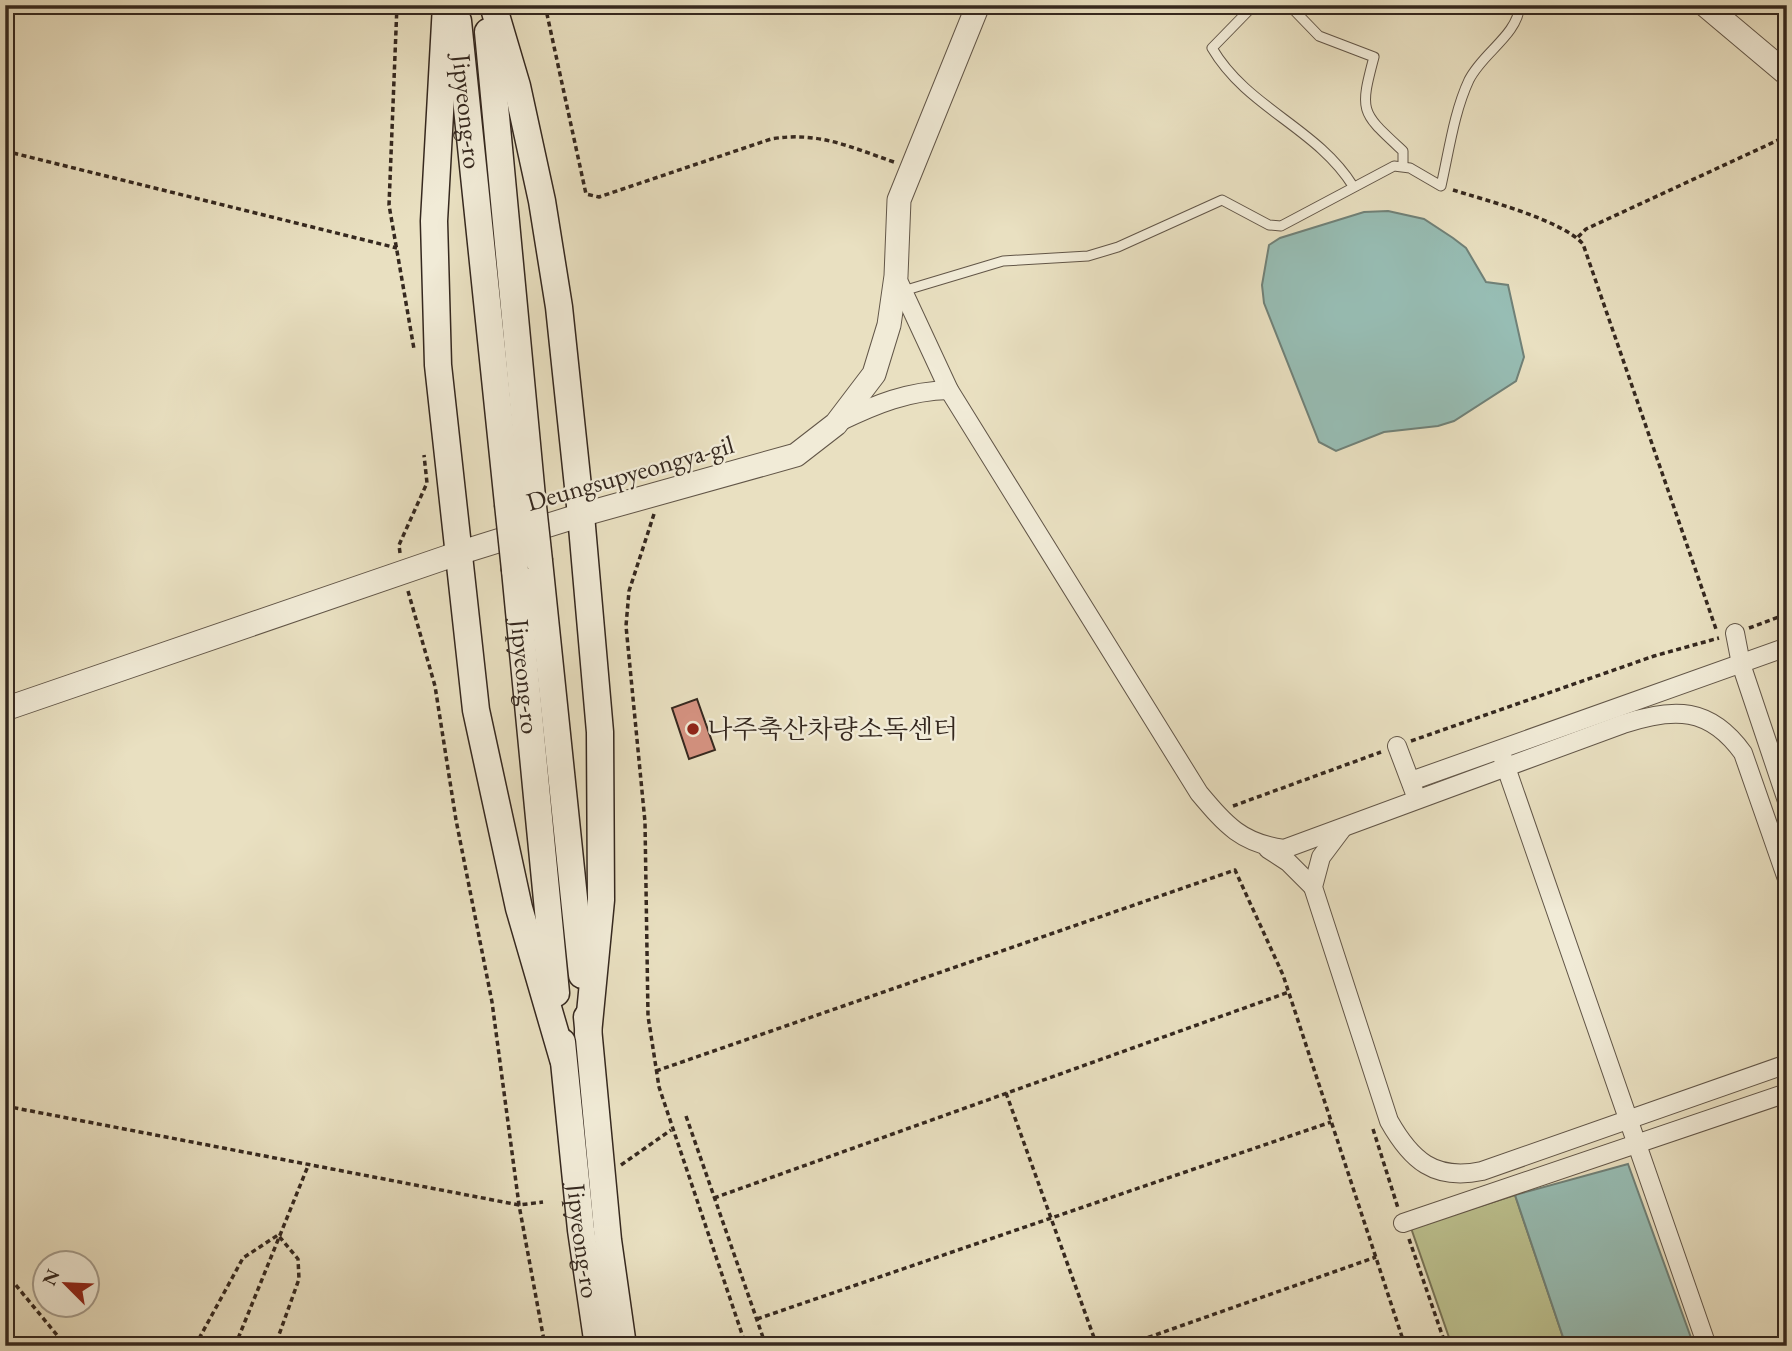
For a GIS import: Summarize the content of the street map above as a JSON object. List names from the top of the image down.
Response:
{
  "streets": {
    "main road": ["Jipyeong-ro"],
    "street": ["Deungsupyeongya-gil"]
  },
  "places": ["나주축산차량소독센터"],
  "north": "top left"
}
